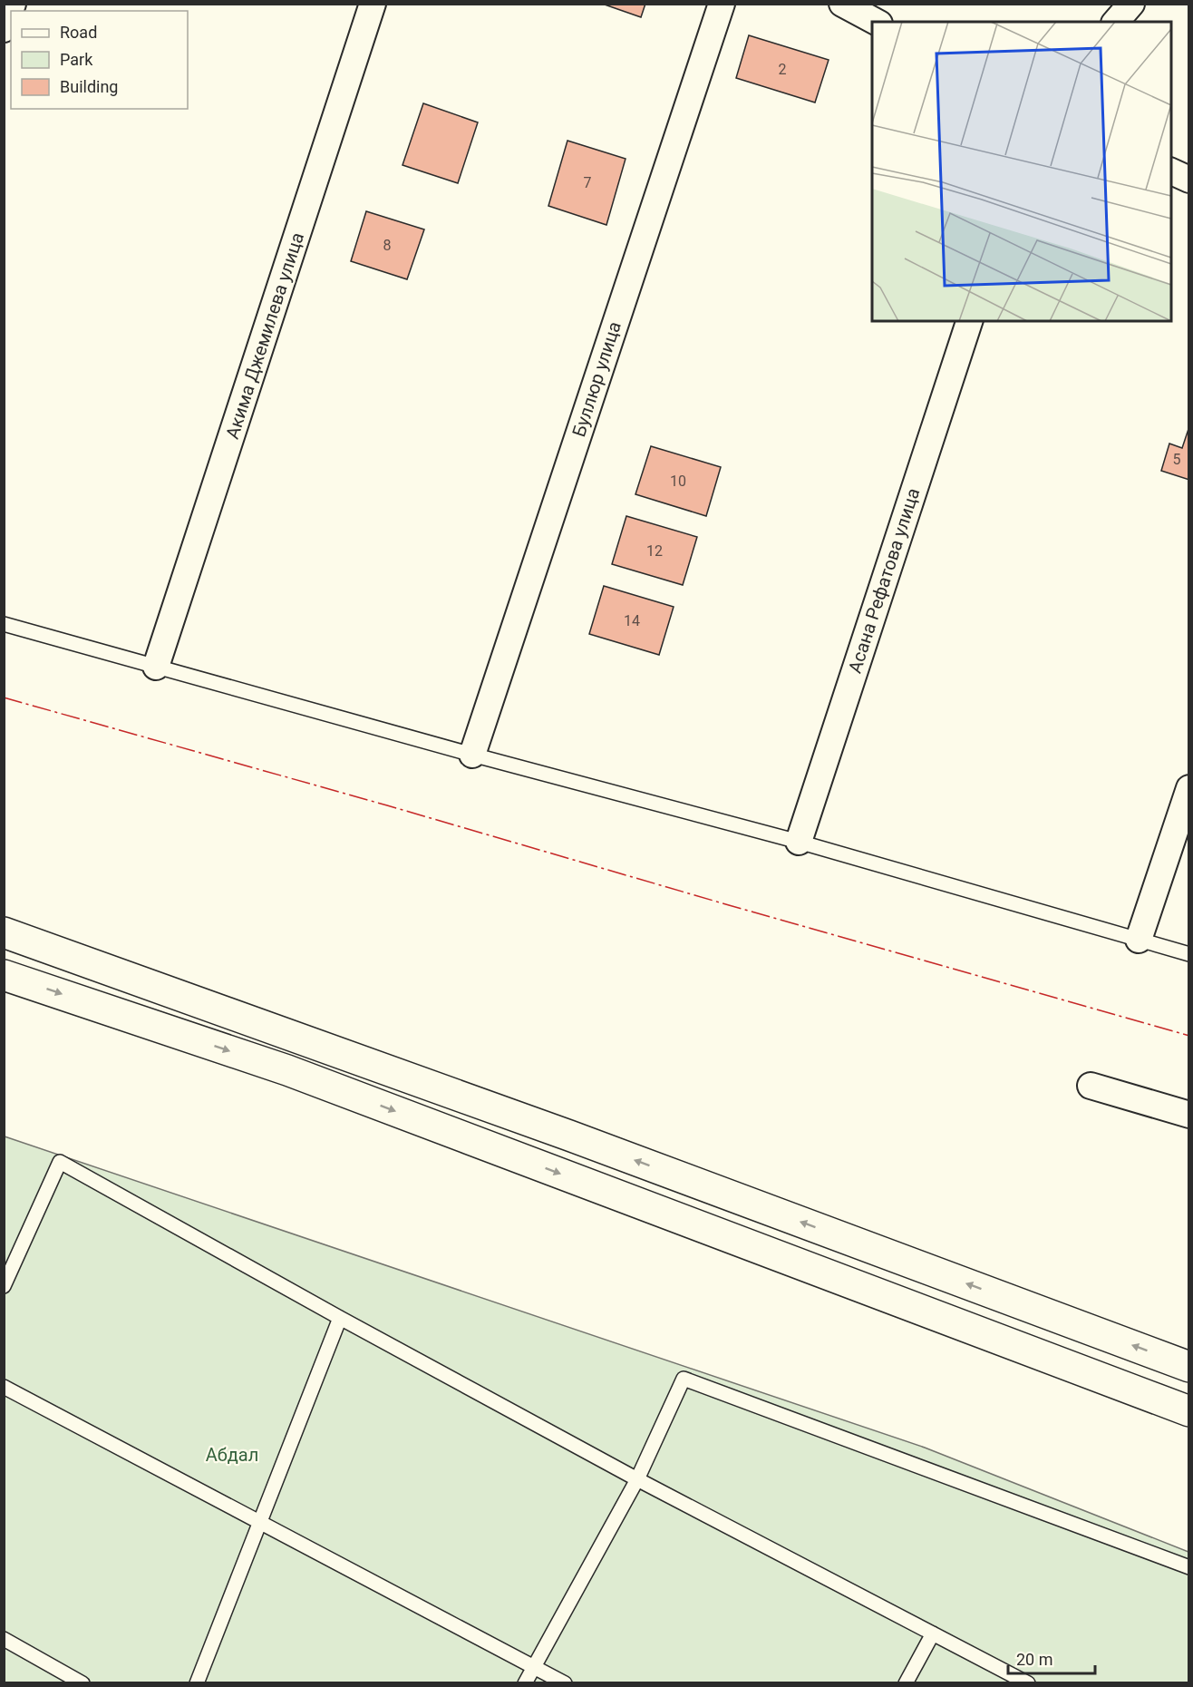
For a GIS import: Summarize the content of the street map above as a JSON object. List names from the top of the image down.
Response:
{
  "streets": {
    "street": ["Акима Джемилева улица", "Буллюр улица", "Асана Рефатова улица"]
  },
  "parks": ["Абдал"],
  "house_numbers": [
    "2",
    "7",
    "8",
    "5",
    "10",
    "12",
    "14"
  ],
  "legend": ["Road", "Park", "Building"],
  "scale_bar": "20 m"
}
